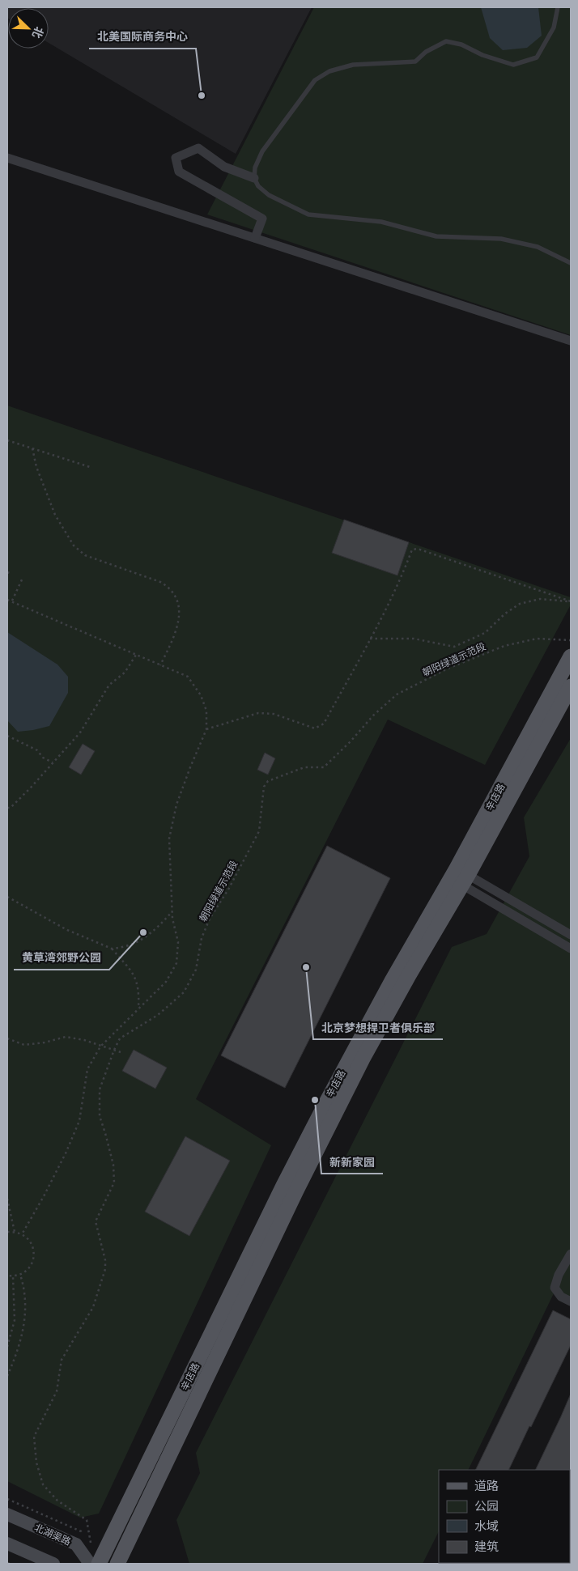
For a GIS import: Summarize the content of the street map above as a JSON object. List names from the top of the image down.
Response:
{
  "streets": {
    "main road": ["辛店路", "北湖渠路"],
    "path": ["朝阳绿道示范段"]
  },
  "places": [
    "北美国际商务中心",
    "黄草湾郊野公园",
    "北京梦想捍卫者俱乐部",
    "新新家园"
  ],
  "legend": [
    "道路",
    "公园",
    "水域",
    "建筑"
  ],
  "north": "bottom right"
}
